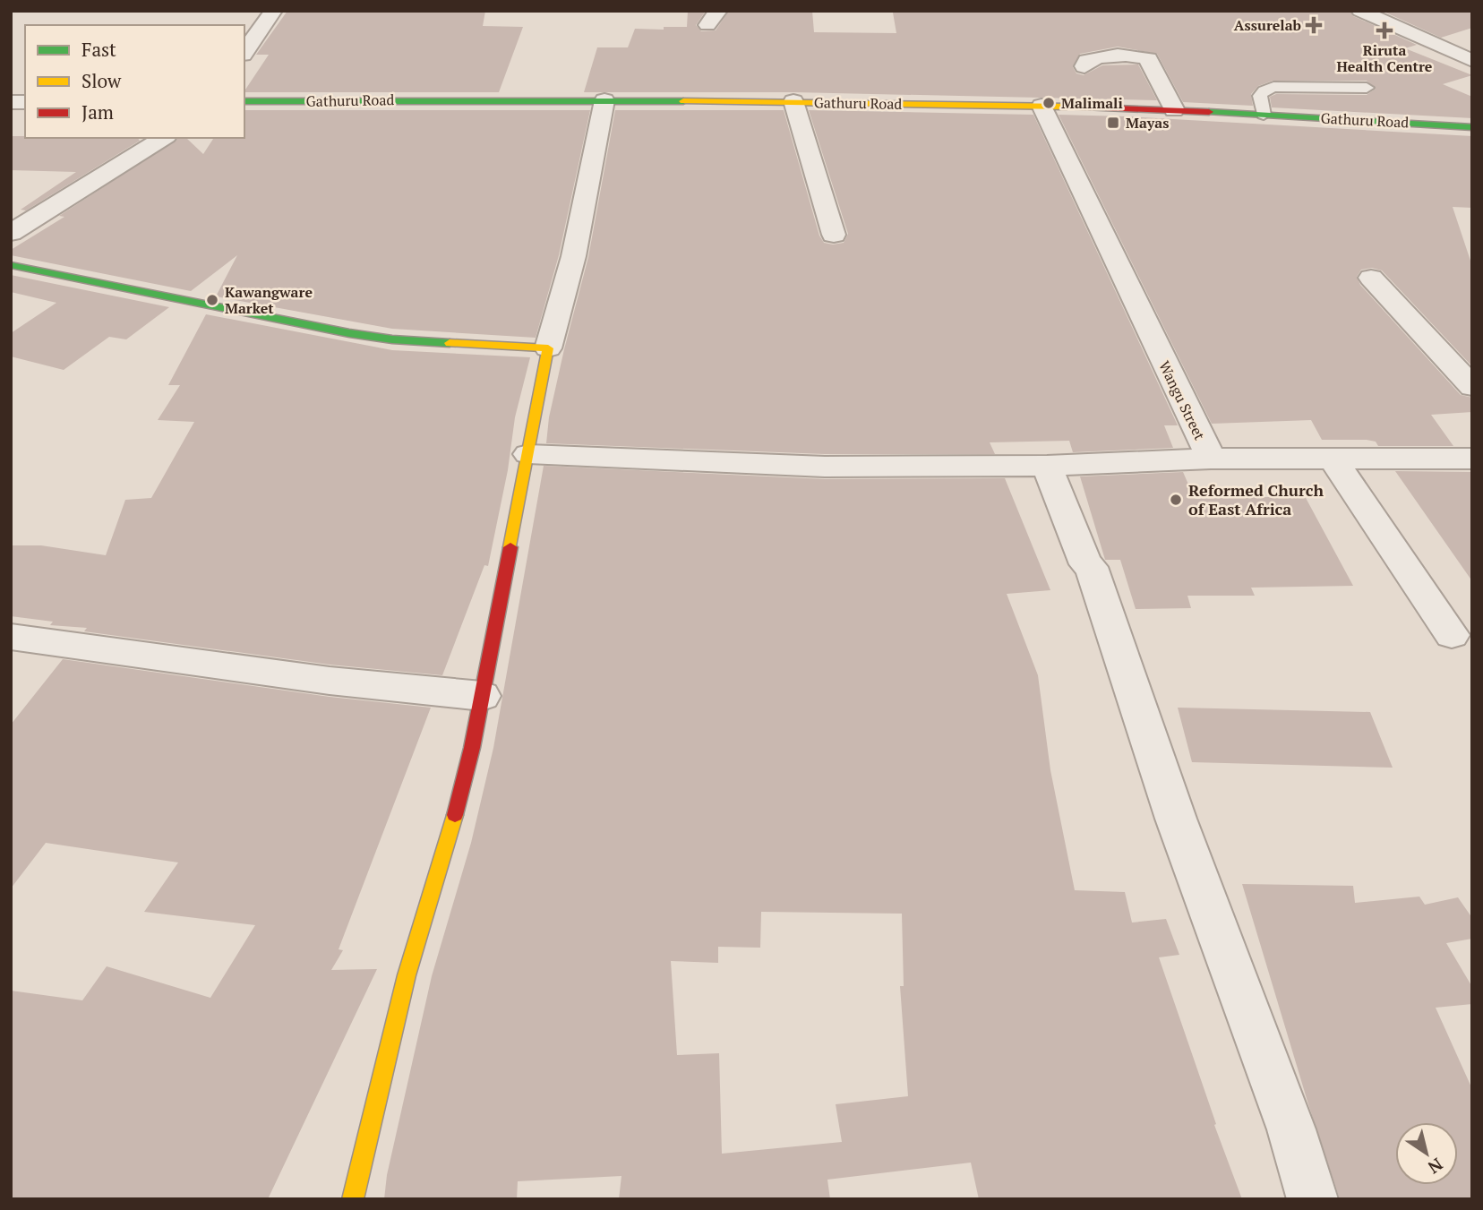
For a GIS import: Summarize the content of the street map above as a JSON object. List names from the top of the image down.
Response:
{
  "streets": {
    "street": ["Gathuru Road", "Wangu Street"]
  },
  "crossings": [
    ["Gathuru Road", "Wangu Street"]
  ],
  "places": {
    "health": ["Assurelab", "Riruta Health Centre"],
    "other": ["Malimali", "Kawangware Market", "Reformed Church of East Africa"],
    "transit": ["Mayas"]
  },
  "legend": ["Fast", "Slow", "Jam"],
  "north": "bottom right"
}
